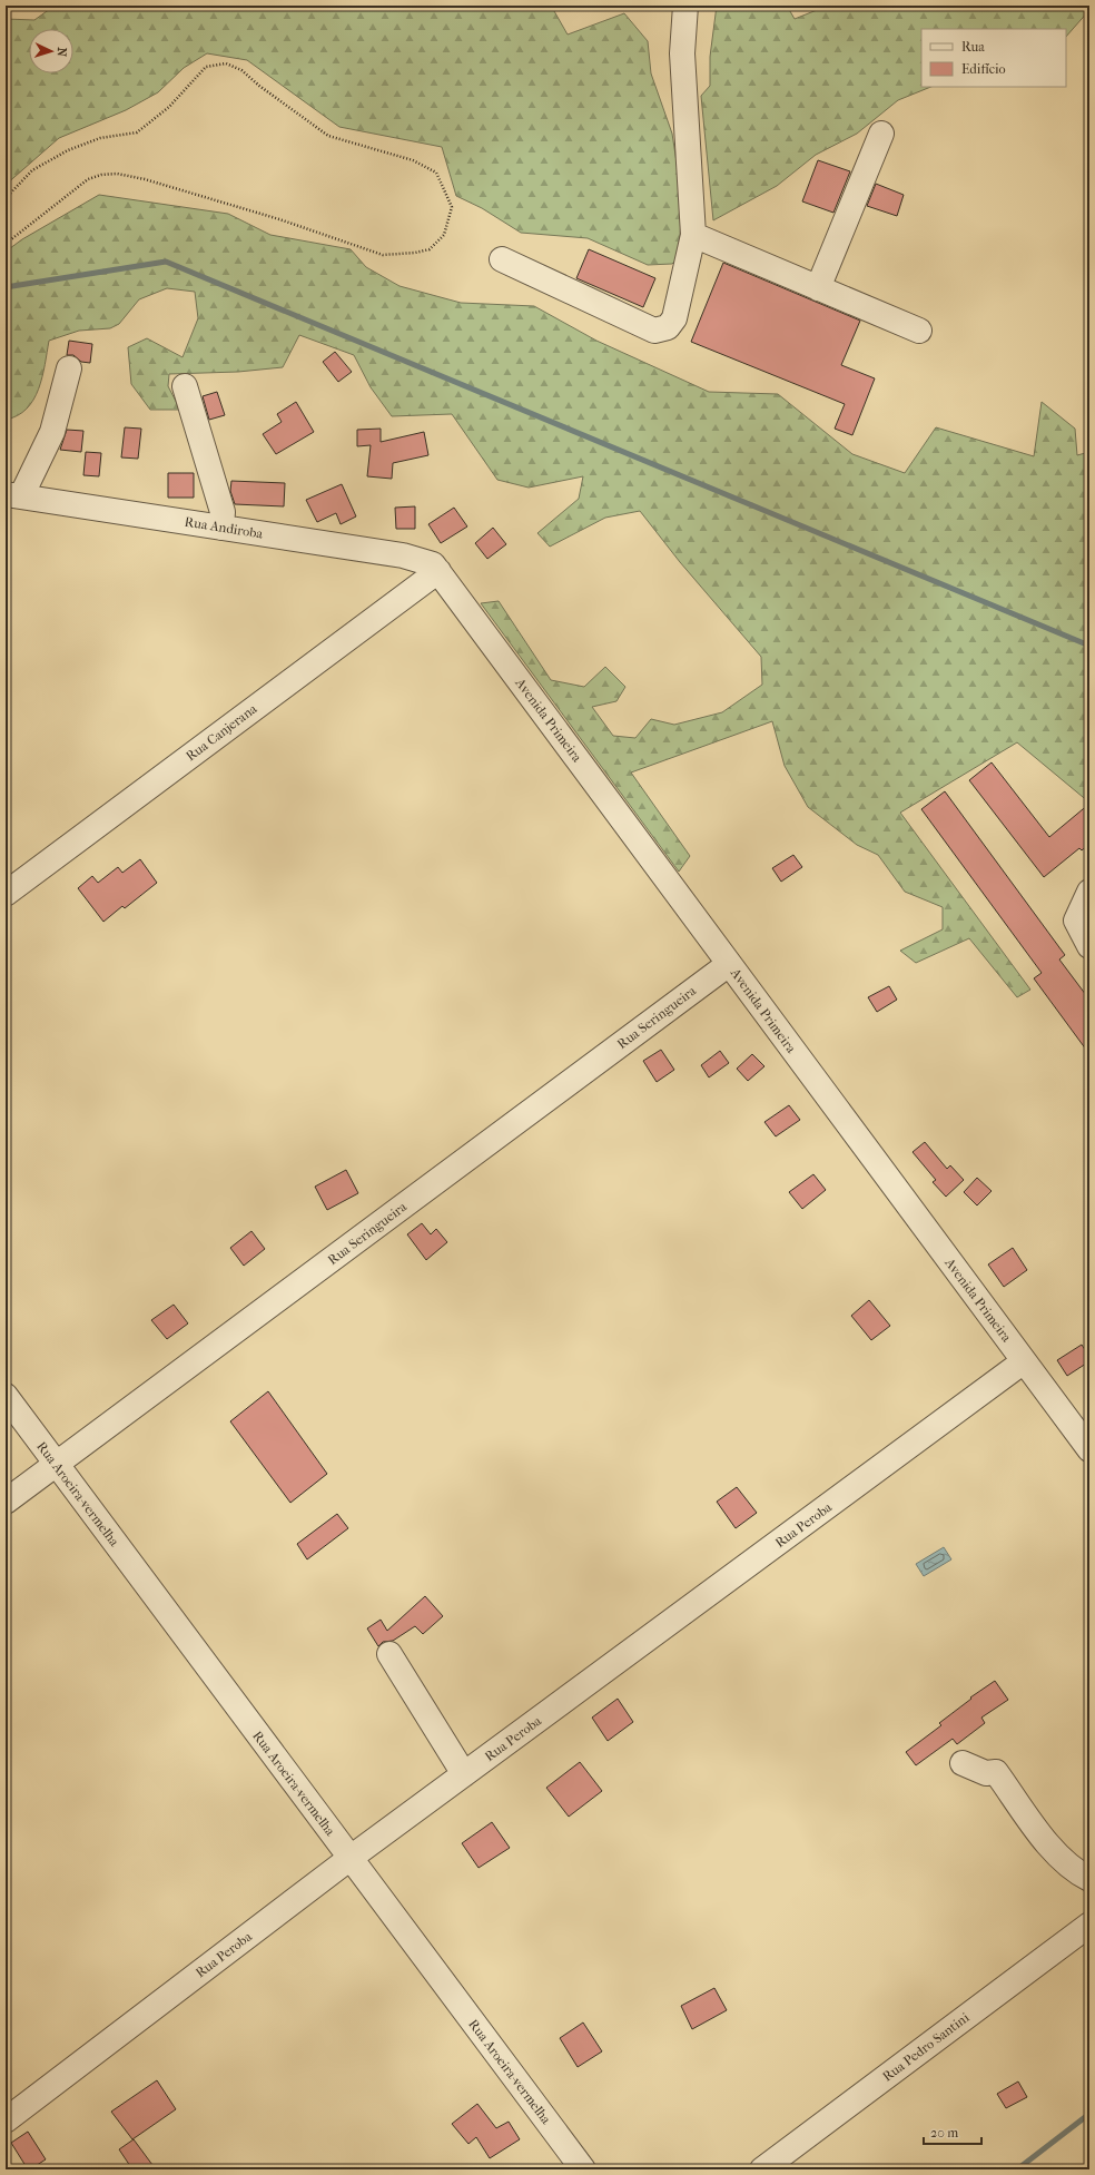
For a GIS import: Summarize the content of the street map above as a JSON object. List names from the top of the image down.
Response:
{
  "streets": {
    "street": [
      "Rua Andiroba",
      "Avenida Primeira",
      "Rua Canjerana",
      "Rua Seringueira",
      "Rua Aroeira-vermelha",
      "Rua Peroba",
      "Rua Pedro Santini"
    ]
  },
  "crossings": [
    ["Rua Andiroba", "Avenida Primeira"],
    ["Rua Andiroba", "Rua Canjerana"],
    ["Avenida Primeira", "Rua Canjerana"],
    ["Avenida Primeira", "Rua Seringueira"],
    ["Avenida Primeira", "Rua Peroba"],
    ["Rua Seringueira", "Rua Aroeira-vermelha"],
    ["Rua Aroeira-vermelha", "Rua Peroba"]
  ],
  "legend": ["Rua", "Edifício"],
  "scale_bar": "20 m",
  "north": "right"
}
